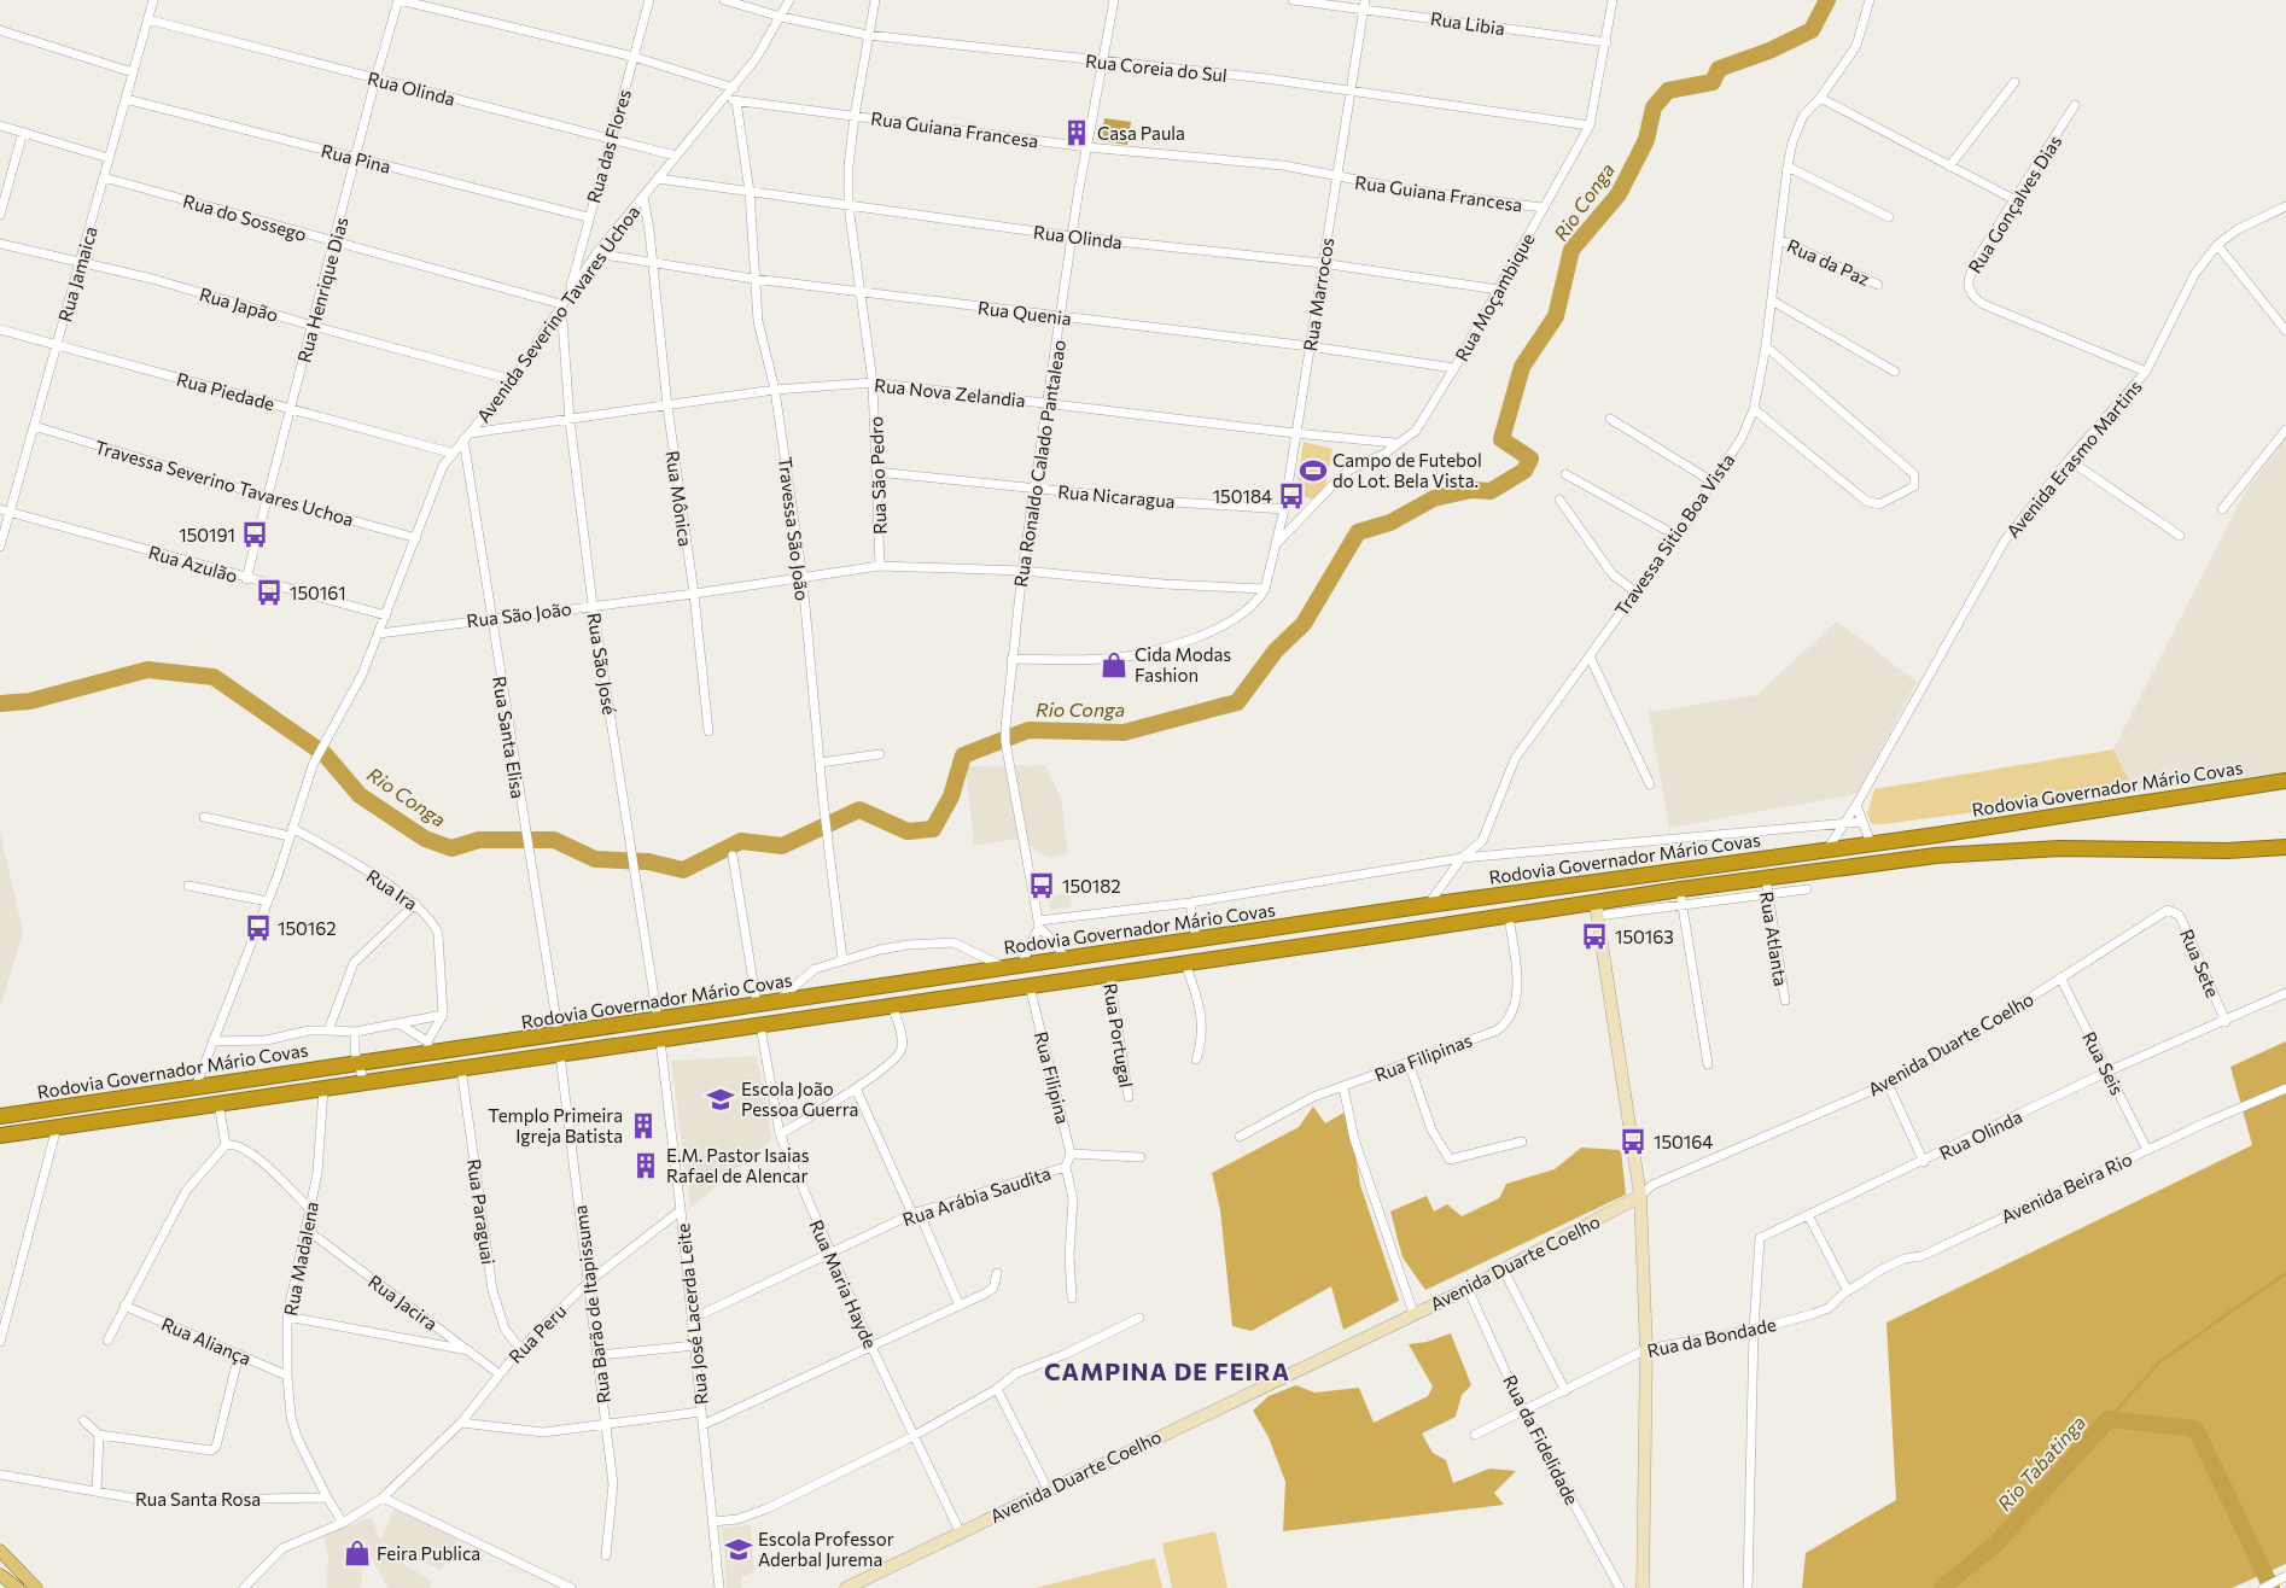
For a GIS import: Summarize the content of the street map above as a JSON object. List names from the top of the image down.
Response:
{
  "streets": {
    "highway": ["Rodovia Governador Mário Covas"],
    "main road": ["Avenida Duarte Coelho"],
    "street": [
      "Rua Libia",
      "Rua Coreia do Sul",
      "Rua Olinda",
      "Rua Guiana Francesa",
      "Rua das Flores",
      "Rua Pina",
      "Rua Gonçalves Dias",
      "Rua do Sossego",
      "Rua da Paz",
      "Rua Jamaica",
      "Rua Henrique Dias",
      "Rua Marrocos",
      "Rua Moçambique",
      "Rua Japão",
      "Rua Quenia",
      "Avenida Severino Tavares Uchoa",
      "Rua Piedade",
      "Rua Nova Zelandia",
      "Avenida Erasmo Martins",
      "Rua Ronaldo Calado Pantaleao",
      "Rua São Pedro",
      "Travessa Severino Tavares Uchoa",
      "Rua Nicaragua",
      "Rua Mônica",
      "Travessa São João",
      "Travessa Sitio Boa Vista",
      "Rua Azulão",
      "Rua São João",
      "Rua São José",
      "Rua Santa Elisa",
      "Rua Ira",
      "Rua Atlanta",
      "Rua Sete",
      "Rua Portugal",
      "Rua Filipinas",
      "Rua Seis",
      "Rua Filipina",
      "Avenida Beira Rio",
      "Rua Arábia Saudita",
      "Rua Paraguai",
      "Rua Madalena",
      "Rua Maria Hayde",
      "Rua Jacira",
      "Rua Barão de Itapissuma",
      "Rua José Lacerda Leite",
      "Rua Peru",
      "Rua da Bondade",
      "Rua Aliança",
      "Rua da Fidelidade",
      "Rua Santa Rosa"
    ]
  },
  "crossings": [
    ["Rua Libia", "Rua Marrocos"],
    ["Rua Libia", "Rua Moçambique"],
    ["Rua Coreia do Sul", "Rua Marrocos"],
    ["Rua Coreia do Sul", "Rua Moçambique"],
    ["Rua Coreia do Sul", "Avenida Severino Tavares Uchoa"],
    ["Rua Coreia do Sul", "Rua Ronaldo Calado Pantaleao"],
    ["Rua Coreia do Sul", "Rua São Pedro"],
    ["Rua Olinda", "Rua das Flores"],
    ["Rua Olinda", "Rua Jamaica"],
    ["Rua Olinda", "Rua Henrique Dias"],
    ["Rua Olinda", "Rua Marrocos"],
    ["Rua Olinda", "Rua Moçambique"],
    ["Rua Olinda", "Avenida Severino Tavares Uchoa"],
    ["Rua Olinda", "Rua Ronaldo Calado Pantaleao"],
    ["Rua Olinda", "Rua São Pedro"],
    ["Rua Olinda", "Travessa São João"],
    ["Rua Olinda", "Rua Sete"],
    ["Rua Olinda", "Rua Seis"],
    ["Rua Olinda", "Rua da Bondade"],
    ["Rua Guiana Francesa", "Rua Marrocos"],
    ["Rua Guiana Francesa", "Rua Moçambique"],
    ["Rua Guiana Francesa", "Avenida Severino Tavares Uchoa"],
    ["Rua Guiana Francesa", "Rua Ronaldo Calado Pantaleao"],
    ["Rua Guiana Francesa", "Rua São Pedro"],
    ["Rua Guiana Francesa", "Travessa São João"],
    ["Rua das Flores", "Rua Pina"],
    ["Rua das Flores", "Avenida Severino Tavares Uchoa"],
    ["Rua Pina", "Rua Jamaica"],
    ["Rua Pina", "Rua Henrique Dias"],
    ["Rua Gonçalves Dias", "Avenida Erasmo Martins"],
    ["Rua do Sossego", "Rua Jamaica"],
    ["Rua do Sossego", "Rua Henrique Dias"],
    ["Rua do Sossego", "Avenida Severino Tavares Uchoa"],
    ["Rua do Sossego", "Rua São José"],
    ["Rua da Paz", "Travessa Sitio Boa Vista"],
    ["Rua Jamaica", "Rua Japão"],
    ["Rua Jamaica", "Rua Piedade"],
    ["Rua Jamaica", "Travessa Severino Tavares Uchoa"],
    ["Rua Jamaica", "Rua Azulão"],
    ["Rua Henrique Dias", "Rua Japão"],
    ["Rua Henrique Dias", "Rua Piedade"],
    ["Rua Henrique Dias", "Travessa Severino Tavares Uchoa"],
    ["Rua Henrique Dias", "Rua Azulão"],
    ["Rua Marrocos", "Rua Moçambique"],
    ["Rua Marrocos", "Rua Quenia"],
    ["Rua Marrocos", "Rua Nova Zelandia"],
    ["Rua Marrocos", "Rua Ronaldo Calado Pantaleao"],
    ["Rua Marrocos", "Rua Nicaragua"],
    ["Rua Moçambique", "Rua Quenia"],
    ["Rua Moçambique", "Rua Nova Zelandia"],
    ["Rua Japão", "Avenida Severino Tavares Uchoa"],
    ["Rua Quenia", "Avenida Severino Tavares Uchoa"],
    ["Rua Quenia", "Rua Ronaldo Calado Pantaleao"],
    ["Rua Quenia", "Rua São Pedro"],
    ["Rua Quenia", "Rua Mônica"],
    ["Rua Quenia", "Travessa São João"],
    ["Avenida Severino Tavares Uchoa", "Rua Piedade"],
    ["Avenida Severino Tavares Uchoa", "Rua Nova Zelandia"],
    ["Avenida Severino Tavares Uchoa", "Travessa Severino Tavares Uchoa"],
    ["Avenida Severino Tavares Uchoa", "Rua Mônica"],
    ["Avenida Severino Tavares Uchoa", "Rua Azulão"],
    ["Avenida Severino Tavares Uchoa", "Rua São João"],
    ["Avenida Severino Tavares Uchoa", "Rua São José"],
    ["Avenida Severino Tavares Uchoa", "Rua Santa Elisa"],
    ["Avenida Severino Tavares Uchoa", "Rodovia Governador Mário Covas"],
    ["Avenida Severino Tavares Uchoa", "Rua Ira"],
    ["Rua Nova Zelandia", "Rua Ronaldo Calado Pantaleao"],
    ["Rua Nova Zelandia", "Rua São Pedro"],
    ["Rua Nova Zelandia", "Rua Mônica"],
    ["Rua Nova Zelandia", "Travessa São João"],
    ["Rua Nova Zelandia", "Rua São José"],
    ["Rua Nova Zelandia", "Rua Santa Elisa"],
    ["Avenida Erasmo Martins", "Rodovia Governador Mário Covas"],
    ["Rua Ronaldo Calado Pantaleao", "Rua Nicaragua"],
    ["Rua São Pedro", "Rua Nicaragua"],
    ["Rua Mônica", "Rua São João"],
    ["Travessa Sitio Boa Vista", "Rodovia Governador Mário Covas"],
    ["Rua São João", "Rua São José"],
    ["Rua São João", "Rua Santa Elisa"],
    ["Rua São José", "Rodovia Governador Mário Covas"],
    ["Rua Santa Elisa", "Rodovia Governador Mário Covas"],
    ["Rodovia Governador Mário Covas", "Rua Atlanta"],
    ["Rodovia Governador Mário Covas", "Rua Portugal"],
    ["Rodovia Governador Mário Covas", "Rua Filipinas"],
    ["Rodovia Governador Mário Covas", "Rua Filipina"],
    ["Rodovia Governador Mário Covas", "Rua Paraguai"],
    ["Rodovia Governador Mário Covas", "Rua Madalena"],
    ["Rodovia Governador Mário Covas", "Rua Maria Hayde"],
    ["Rodovia Governador Mário Covas", "Rua Barão de Itapissuma"],
    ["Rodovia Governador Mário Covas", "Rua José Lacerda Leite"],
    ["Rua Sete", "Avenida Duarte Coelho"],
    ["Avenida Duarte Coelho", "Rua Seis"],
    ["Avenida Duarte Coelho", "Rua Maria Hayde"],
    ["Avenida Duarte Coelho", "Rua da Fidelidade"],
    ["Rua Seis", "Avenida Beira Rio"],
    ["Avenida Beira Rio", "Rua da Bondade"],
    ["Rua Arábia Saudita", "Rua Maria Hayde"],
    ["Rua Arábia Saudita", "Rua José Lacerda Leite"],
    ["Rua Paraguai", "Rua Peru"],
    ["Rua Madalena", "Rua Jacira"],
    ["Rua Madalena", "Rua Peru"],
    ["Rua Madalena", "Rua Aliança"],
    ["Rua Madalena", "Rua Santa Rosa"],
    ["Rua Jacira", "Rua Peru"],
    ["Rua Barão de Itapissuma", "Rua Peru"],
    ["Rua José Lacerda Leite", "Rua Peru"],
    ["Rua da Bondade", "Rua da Fidelidade"]
  ],
  "districts": ["CAMPINA DE FEIRA"],
  "water": ["Rio Conga", "Rio Tabatinga"],
  "places": {
    "building": ["Casa Paula", "Templo Primeira Igreja Batista", "E.M. Pastor Isaias Rafael de Alencar"],
    "sports": ["Campo de Futebol do Lot. Bela Vista."],
    "bus stop": [
      "150184",
      "150191",
      "150161",
      "150182",
      "150162",
      "150163",
      "150164"
    ],
    "shop": ["Cida Modas Fashion", "Feira Publica"],
    "school or university": ["Escola João Pessoa Guerra", "Escola Professor Aderbal Jurema"]
  }
}
